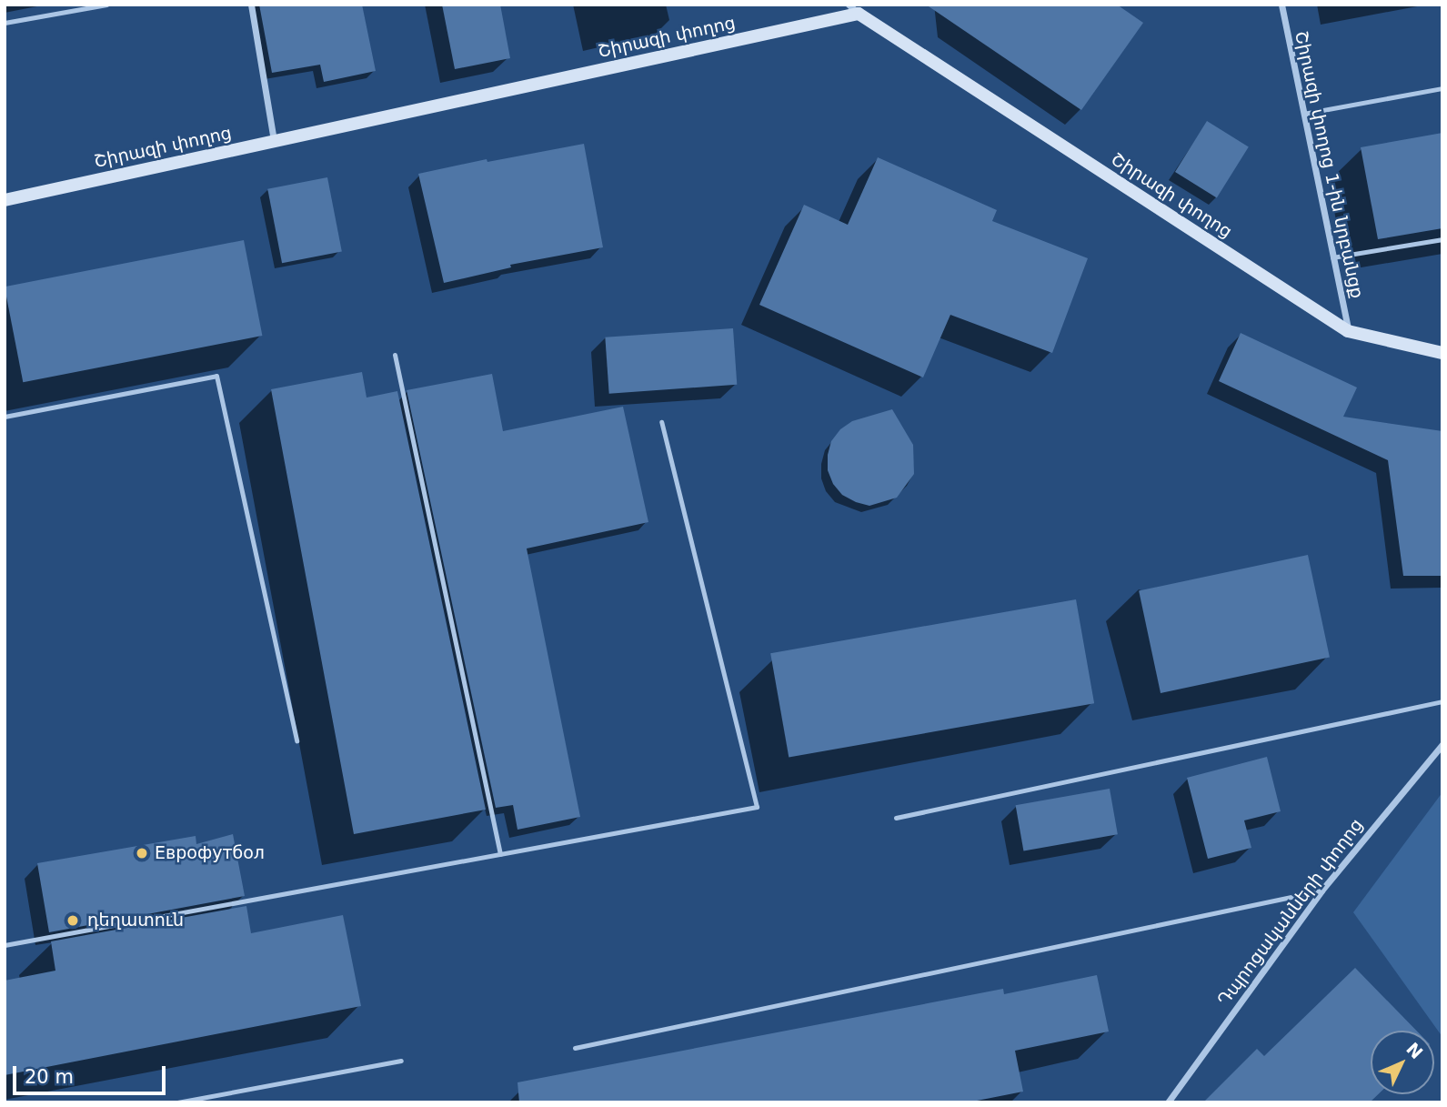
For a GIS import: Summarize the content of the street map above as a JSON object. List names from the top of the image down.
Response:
{
  "streets": {
    "street": ["Շիրազի փողոց", "Շիրազի փողոց 1-ին նրբանցք", "Դպրոցականների փողոց"]
  },
  "crossings": [
    ["Շիրազի փողոց", "Շիրազի փողոց 1-ին նրբանցք"]
  ],
  "places": ["Еврофутбол", "դեղատուն"],
  "scale_bar": "20 m",
  "north": "top right"
}
